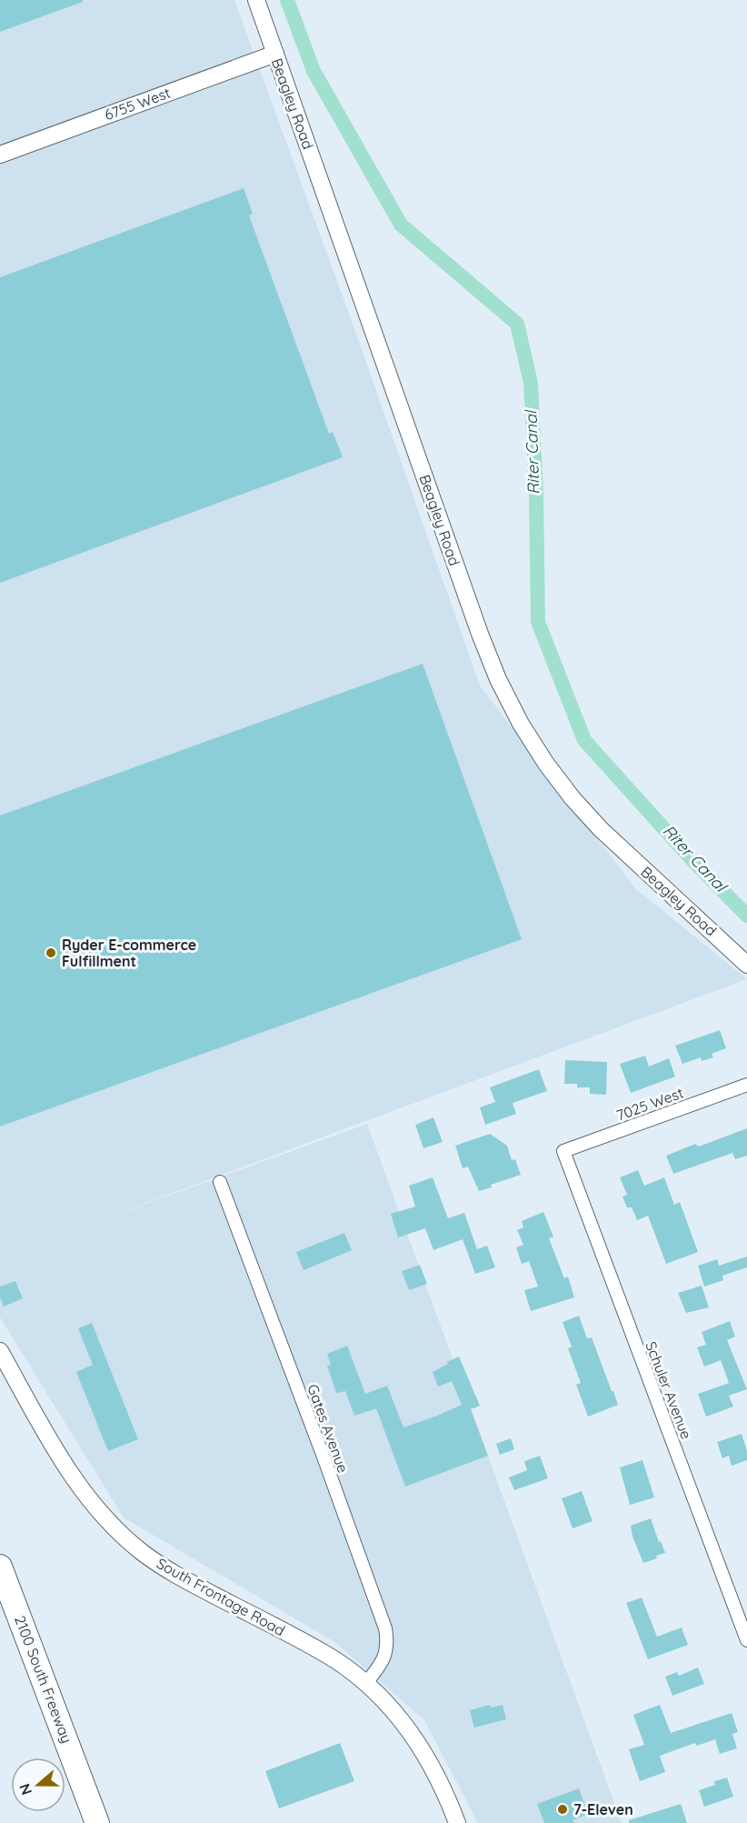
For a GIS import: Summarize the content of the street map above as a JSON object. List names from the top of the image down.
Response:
{
  "streets": {
    "highway": ["2100 South Freeway"],
    "street": [
      "6755 West",
      "Beagley Road",
      "7025 West",
      "Schuler Avenue",
      "Gates Avenue",
      "South Frontage Road"
    ]
  },
  "crossings": [
    ["6755 West", "Beagley Road"],
    ["7025 West", "Schuler Avenue"],
    ["Gates Avenue", "South Frontage Road"]
  ],
  "water": ["Riter Canal"],
  "places": ["Ryder E-commerce Fulfillment", "7-Eleven"],
  "north": "left"
}
